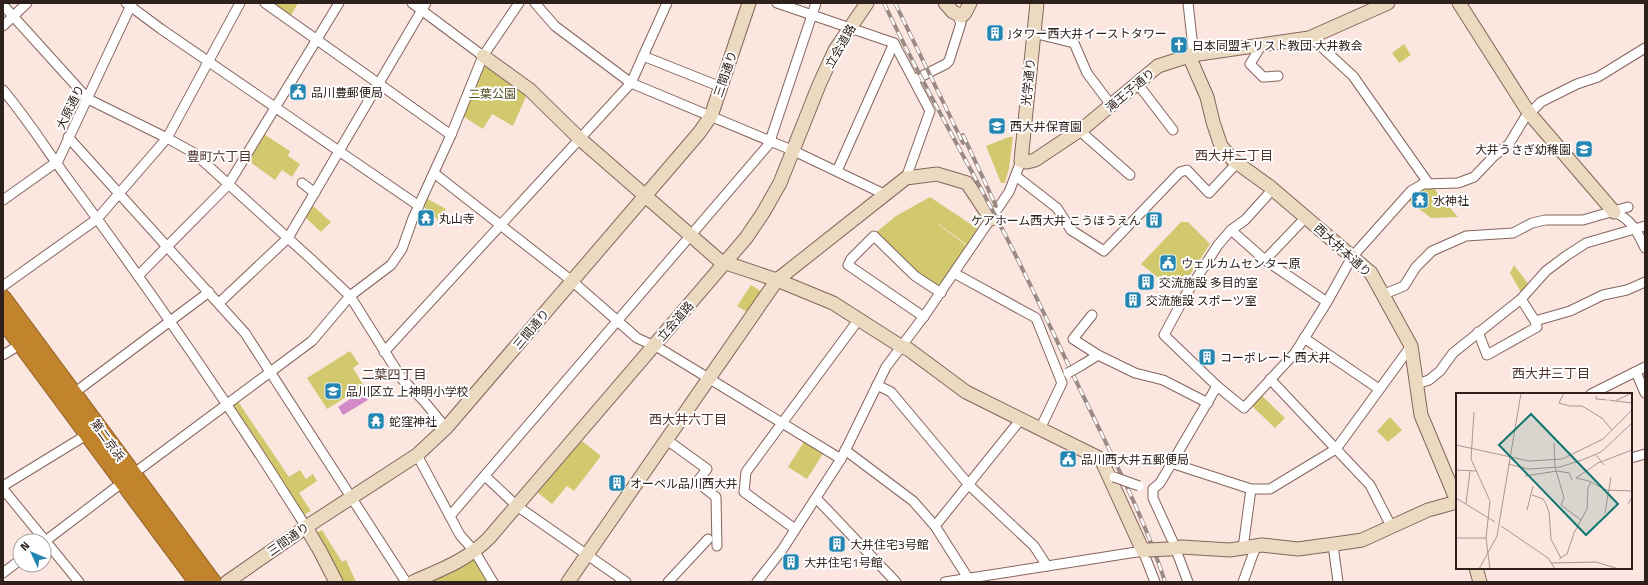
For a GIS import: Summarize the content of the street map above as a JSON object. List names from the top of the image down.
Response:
{
  "streets": {
    "highway": ["第二京浜"],
    "street": [
      "立会道路",
      "三間通り",
      "光学通り",
      "滝王子通り",
      "大原通り",
      "西大井本通り"
    ]
  },
  "crossings": [
    ["光学通り", "滝王子通り"],
    ["滝王子通り", "西大井本通り"]
  ],
  "districts": [
    "西大井二丁目",
    "豊町六丁目",
    "西大井三丁目",
    "二葉四丁目",
    "西大井六丁目"
  ],
  "parks": ["二葉公園"],
  "places": {
    "building": [
      "Jタワー西大井イーストタワー",
      "ケアホーム西大井 こうほうえん",
      "交流施設 多目的室",
      "交流施設 スポーツ室",
      "コーポレート 西大井",
      "オーベル品川西大井",
      "大井住宅3号館",
      "大井住宅1号館"
    ],
    "church": ["日本同盟キリスト教団 大井教会"],
    "public building": ["品川豊郵便局", "ウェルカムセンター原", "品川西大井五郵便局"],
    "school or university": ["西大井保育園", "大井うさぎ幼稚園", "品川区立 上神明小学校"],
    "temple": ["水神社", "丸山寺", "蛇窪神社"]
  },
  "north": "top left"
}
